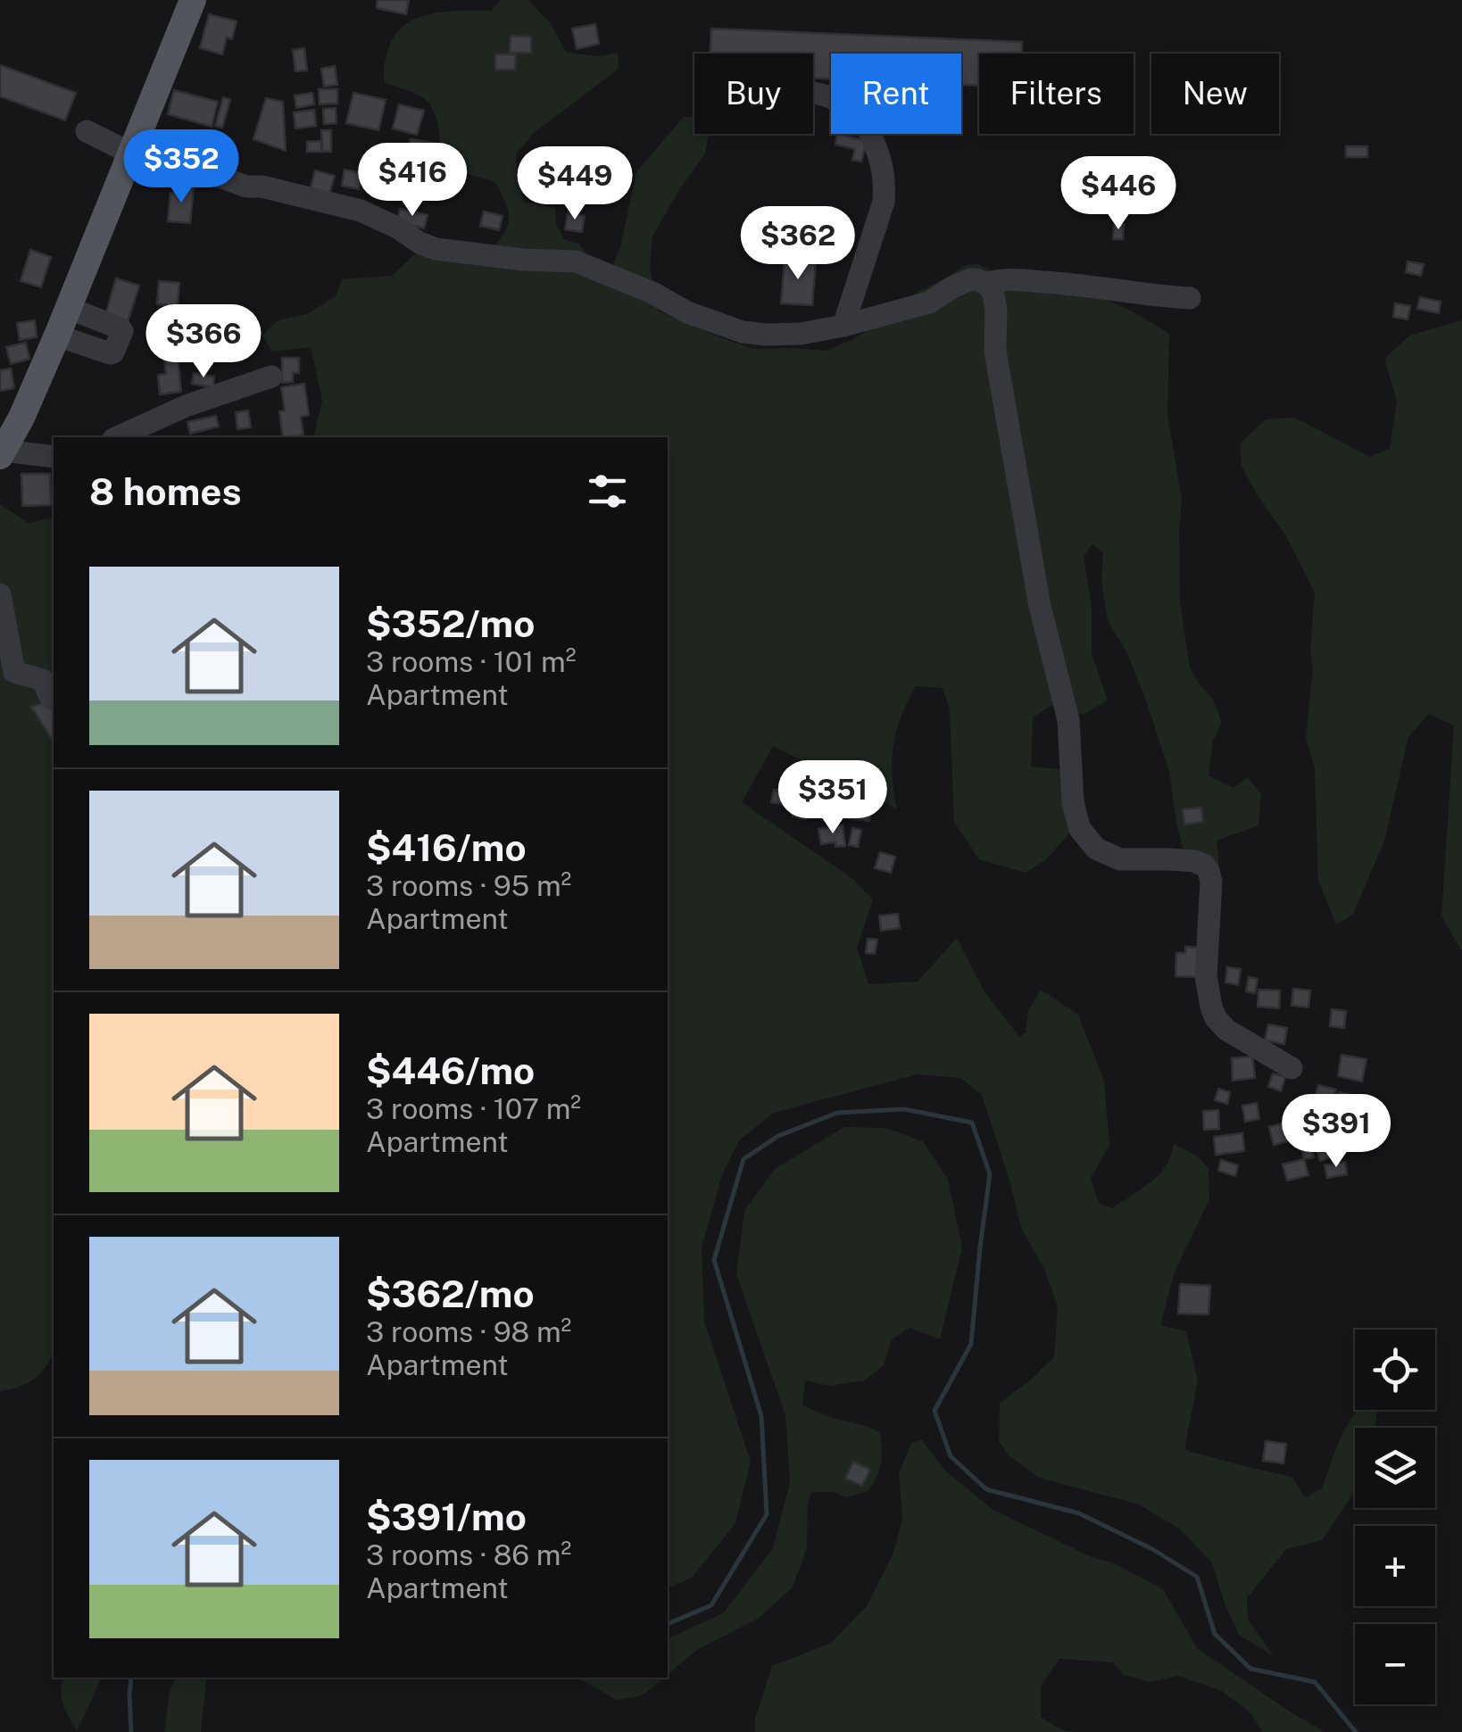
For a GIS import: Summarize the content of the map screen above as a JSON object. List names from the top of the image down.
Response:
{
  "page": {
    "chip": [
      "Buy",
      "Rent",
      "Filters",
      "New"
    ],
    "price": [
      "$352",
      "$416",
      "$449",
      "$446",
      "$362",
      "$366",
      "$351",
      "$391"
    ],
    "heading": "8 homes",
    "list": [
      {
        "name": "$352/mo",
        "note": "3 rooms · 101 m² · Apartment"
      },
      {
        "name": "$416/mo",
        "note": "3 rooms · 95 m² · Apartment"
      },
      {
        "name": "$446/mo",
        "note": "3 rooms · 107 m² · Apartment"
      },
      {
        "name": "$362/mo",
        "note": "3 rooms · 98 m² · Apartment"
      },
      {
        "name": "$391/mo",
        "note": "3 rooms · 86 m² · Apartment"
      }
    ],
    "map_buttons": ["+", "−"]
  }
}
